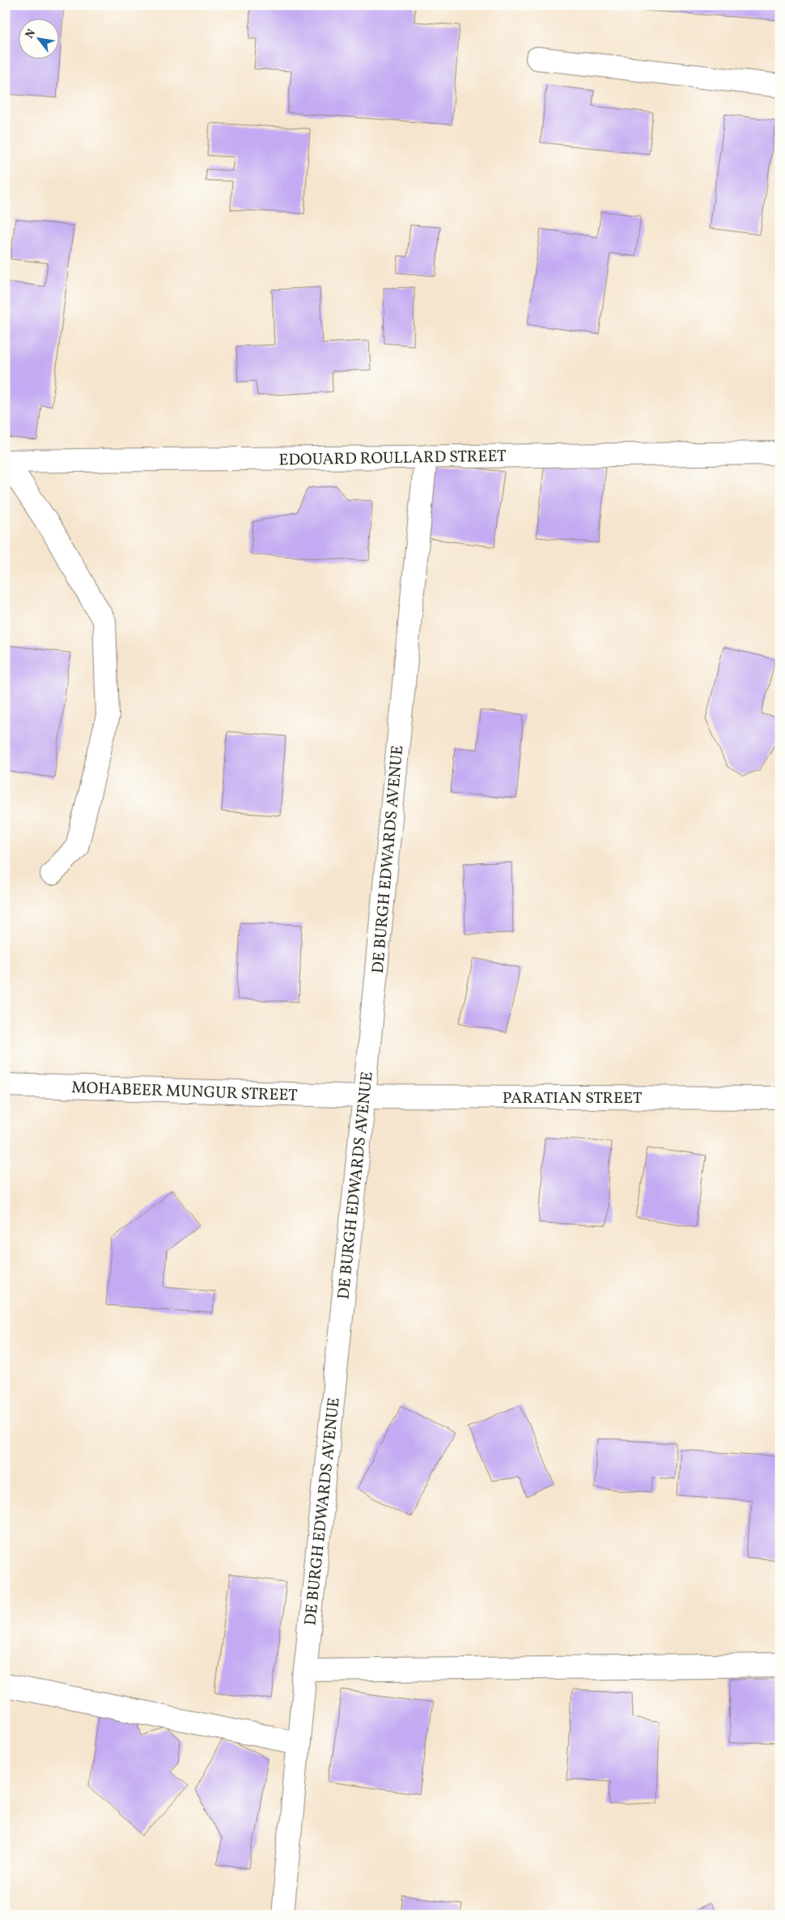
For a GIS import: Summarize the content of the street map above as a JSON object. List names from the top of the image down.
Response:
{
  "streets": {
    "street": [
      "EDOUARD ROULLARD STREET",
      "DE BURGH EDWARDS AVENUE",
      "MOHABEER MUNGUR STREET",
      "PARATIAN STREET"
    ]
  },
  "crossings": [
    ["EDOUARD ROULLARD STREET", "DE BURGH EDWARDS AVENUE"],
    ["DE BURGH EDWARDS AVENUE", "MOHABEER MUNGUR STREET"],
    ["DE BURGH EDWARDS AVENUE", "PARATIAN STREET"],
    ["MOHABEER MUNGUR STREET", "PARATIAN STREET"]
  ],
  "north": "top left"
}
